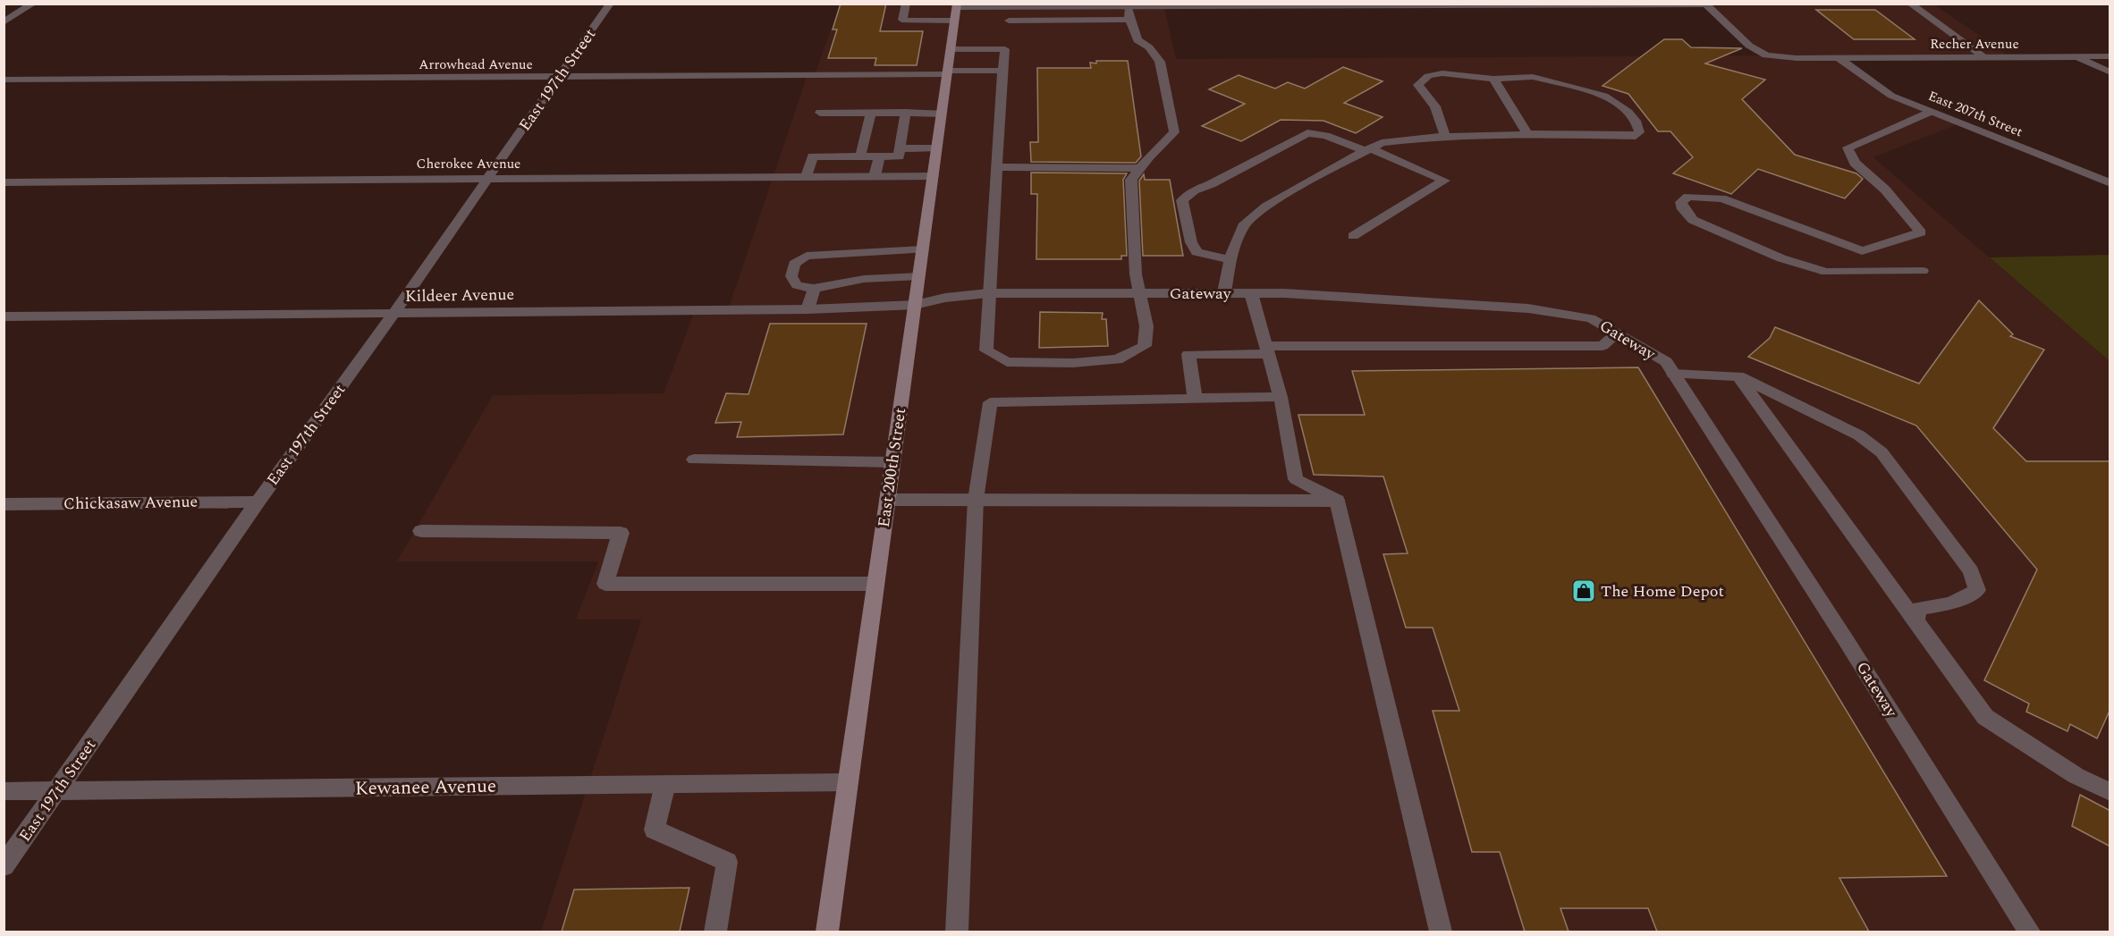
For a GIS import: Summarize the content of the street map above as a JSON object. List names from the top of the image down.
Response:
{
  "streets": {
    "street": [
      "Recher Avenue",
      "Arrowhead Avenue",
      "East 197th Street",
      "East 207th Street",
      "Cherokee Avenue",
      "Gateway",
      "Kildeer Avenue",
      "East 200th Street",
      "Chickasaw Avenue",
      "Kewanee Avenue"
    ]
  },
  "crossings": [
    ["Recher Avenue", "East 207th Street"],
    ["Arrowhead Avenue", "East 197th Street"],
    ["Arrowhead Avenue", "East 200th Street"],
    ["East 197th Street", "Cherokee Avenue"],
    ["East 197th Street", "Kildeer Avenue"],
    ["East 197th Street", "Chickasaw Avenue"],
    ["East 197th Street", "Kewanee Avenue"],
    ["Cherokee Avenue", "East 200th Street"],
    ["Gateway", "Kildeer Avenue"],
    ["Gateway", "East 200th Street"],
    ["Kildeer Avenue", "East 200th Street"],
    ["East 200th Street", "Kewanee Avenue"]
  ],
  "places": {
    "shop": ["The Home Depot"]
  }
}
